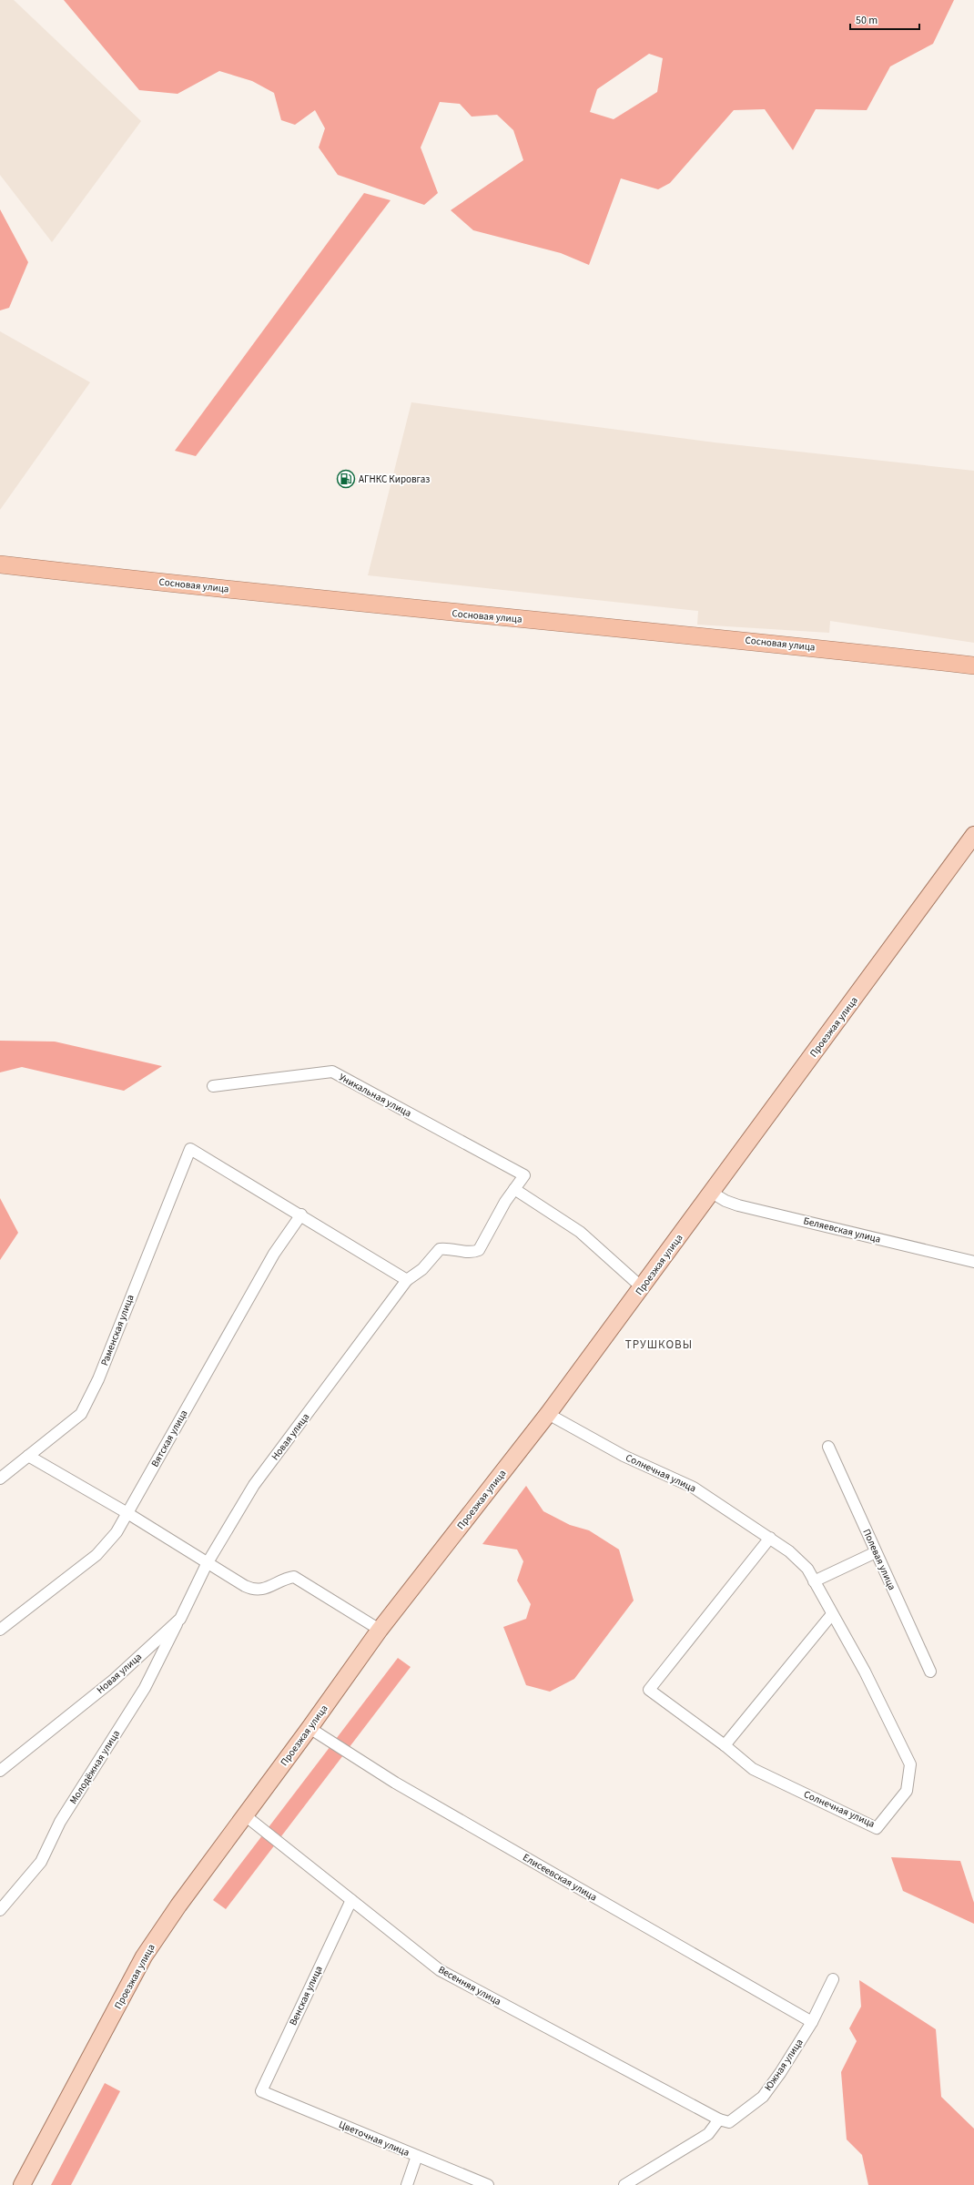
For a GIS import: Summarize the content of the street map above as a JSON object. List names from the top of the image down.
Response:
{
  "streets": {
    "highway": ["Сосновая улица"],
    "main road": ["Проезжая улица"],
    "street": [
      "Уникальная улица",
      "Беляевская улица",
      "Раменская улица",
      "Новая улица",
      "Вятская улица",
      "Солнечная улица",
      "Полевая улица",
      "Молодёжная улица",
      "Елисеевская улица",
      "Весенняя улица",
      "Венская улица",
      "Южная улица",
      "Цветочная улица"
    ]
  },
  "crossings": [
    ["Проезжая улица", "Беляевская улица"],
    ["Проезжая улица", "Солнечная улица"],
    ["Проезжая улица", "Елисеевская улица"],
    ["Проезжая улица", "Весенняя улица"],
    ["Уникальная улица", "Новая улица"],
    ["Раменская улица", "Вятская улица"],
    ["Новая улица", "Молодёжная улица"],
    ["Елисеевская улица", "Южная улица"],
    ["Весенняя улица", "Венская улица"],
    ["Весенняя улица", "Южная улица"],
    ["Венская улица", "Цветочная улица"]
  ],
  "districts": ["ТРУШКОВЫ"],
  "places": {
    "fuel station": ["АГНКС Кировгаз"]
  },
  "scale_bar": "50 m"
}
